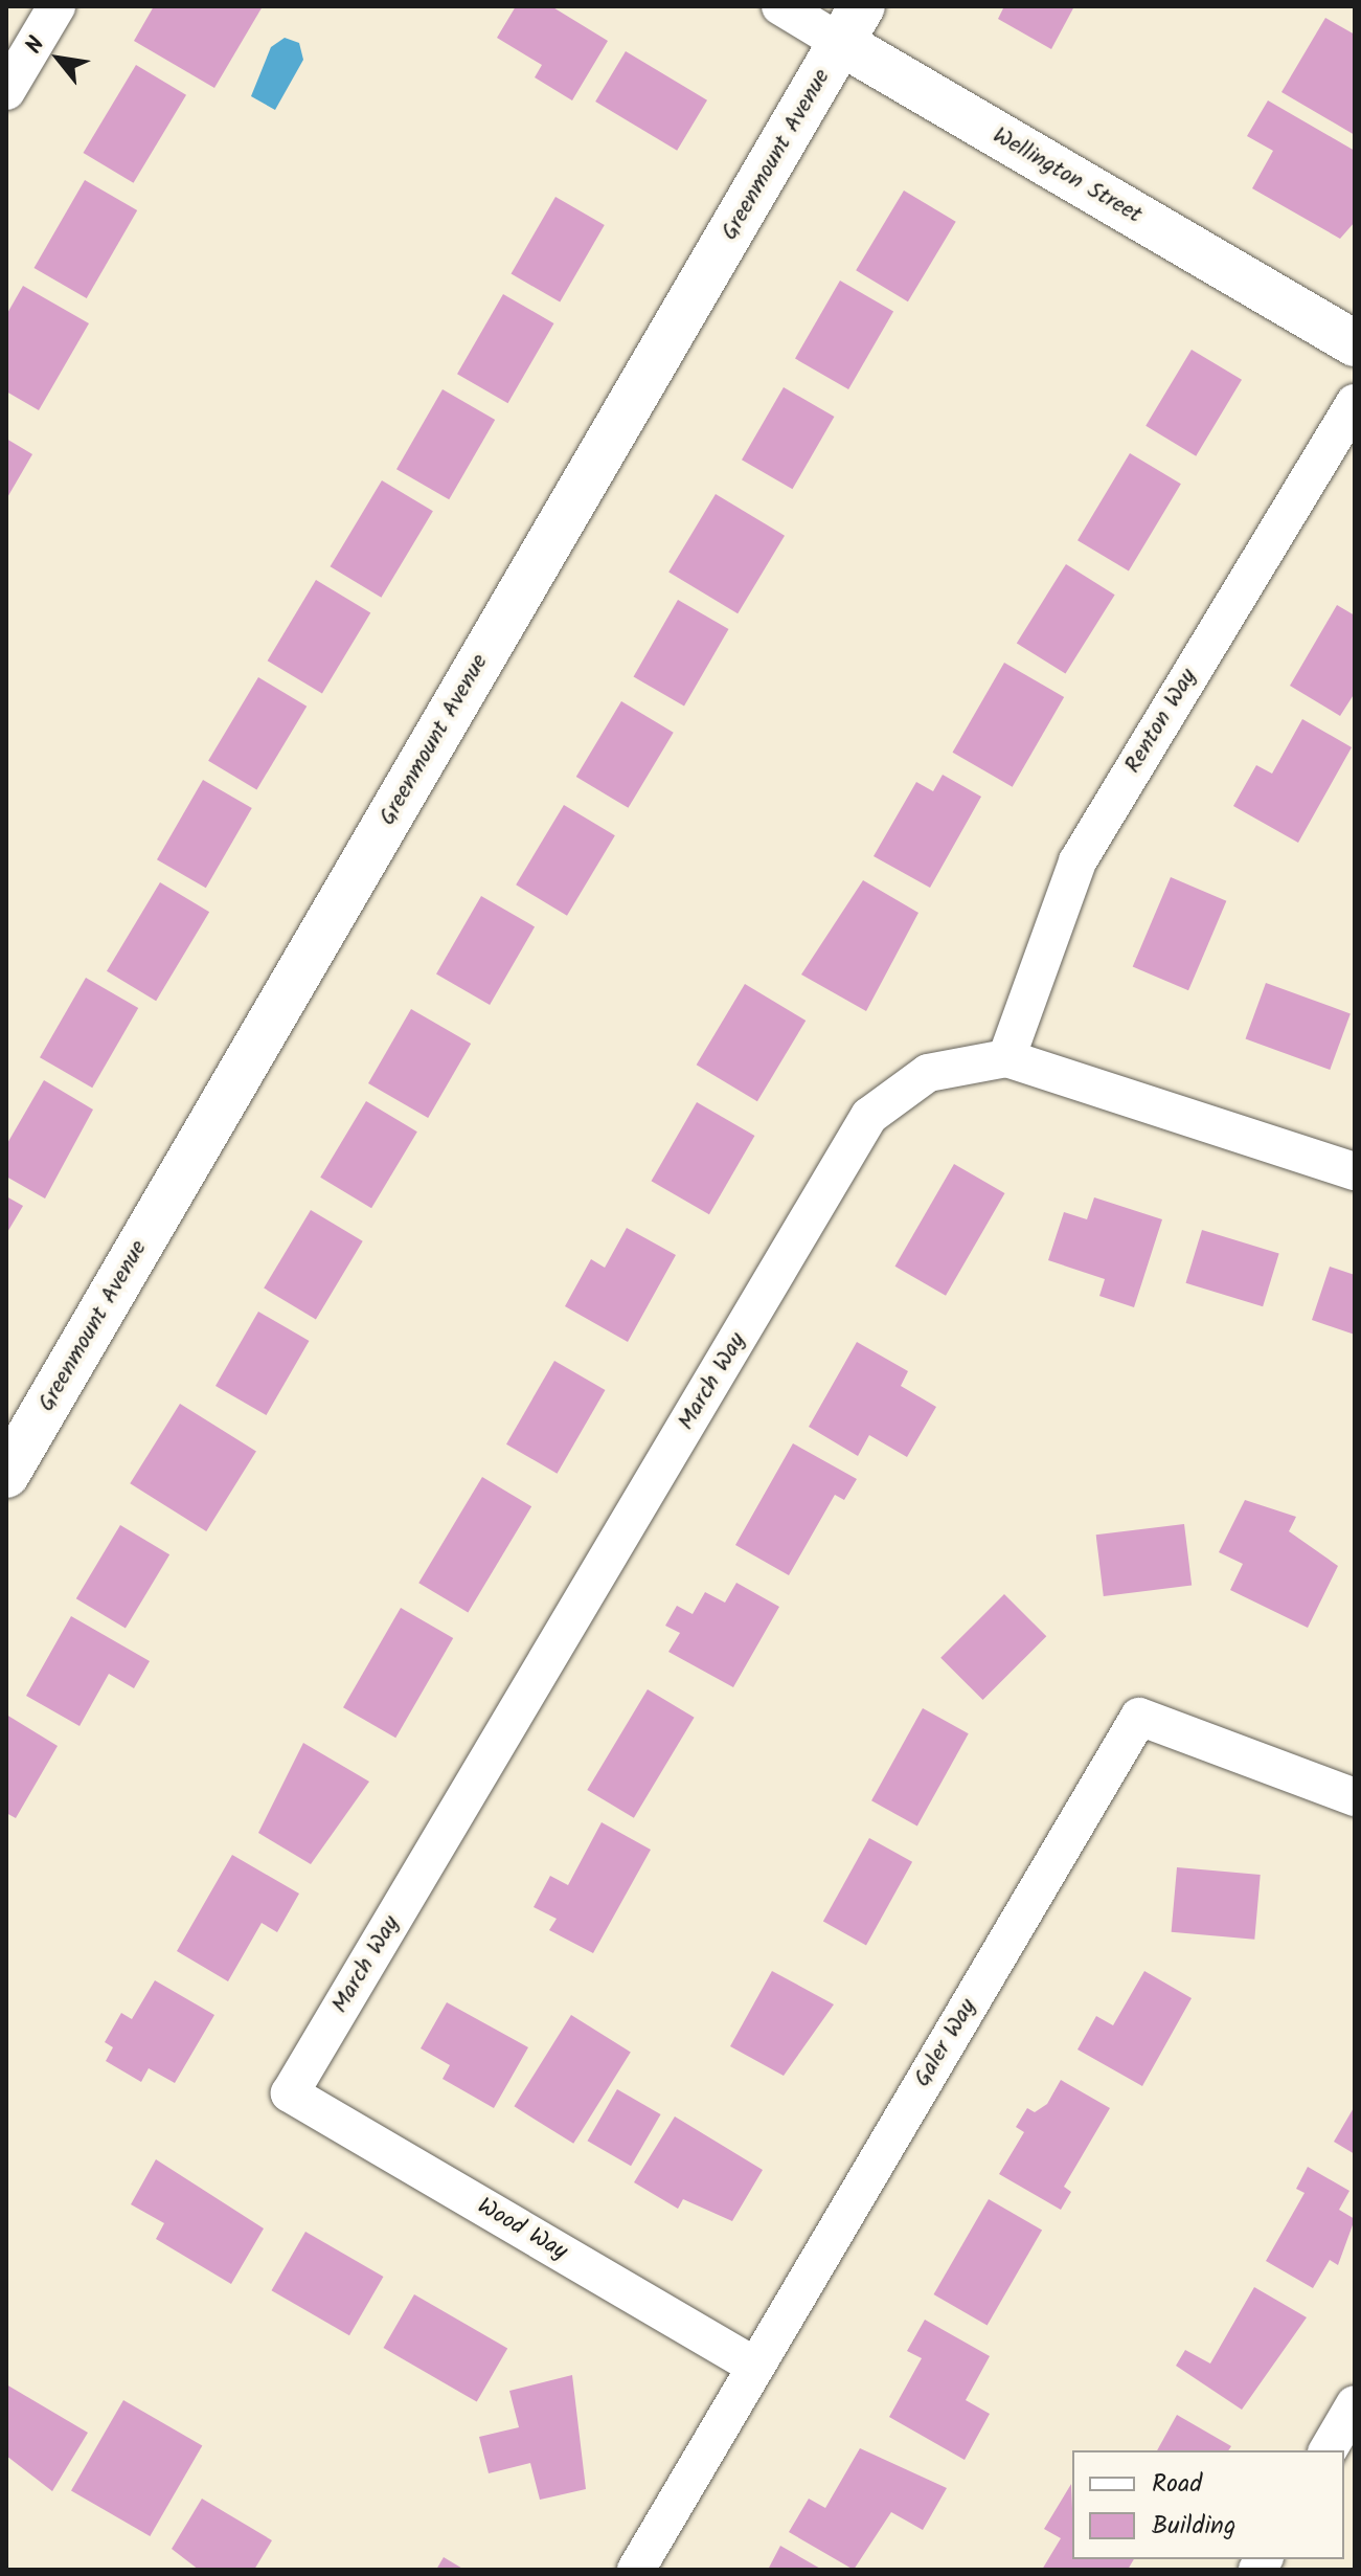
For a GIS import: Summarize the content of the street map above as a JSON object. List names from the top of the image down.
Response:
{
  "streets": {
    "street": [
      "Greenmount Avenue",
      "Wellington Street",
      "Renton Way",
      "March Way",
      "Galer Way",
      "Wood Way"
    ]
  },
  "crossings": [
    ["Greenmount Avenue", "Wellington Street"],
    ["Renton Way", "March Way"],
    ["March Way", "Wood Way"],
    ["Galer Way", "Wood Way"]
  ],
  "legend": ["Road", "Building"],
  "north": "top left"
}
